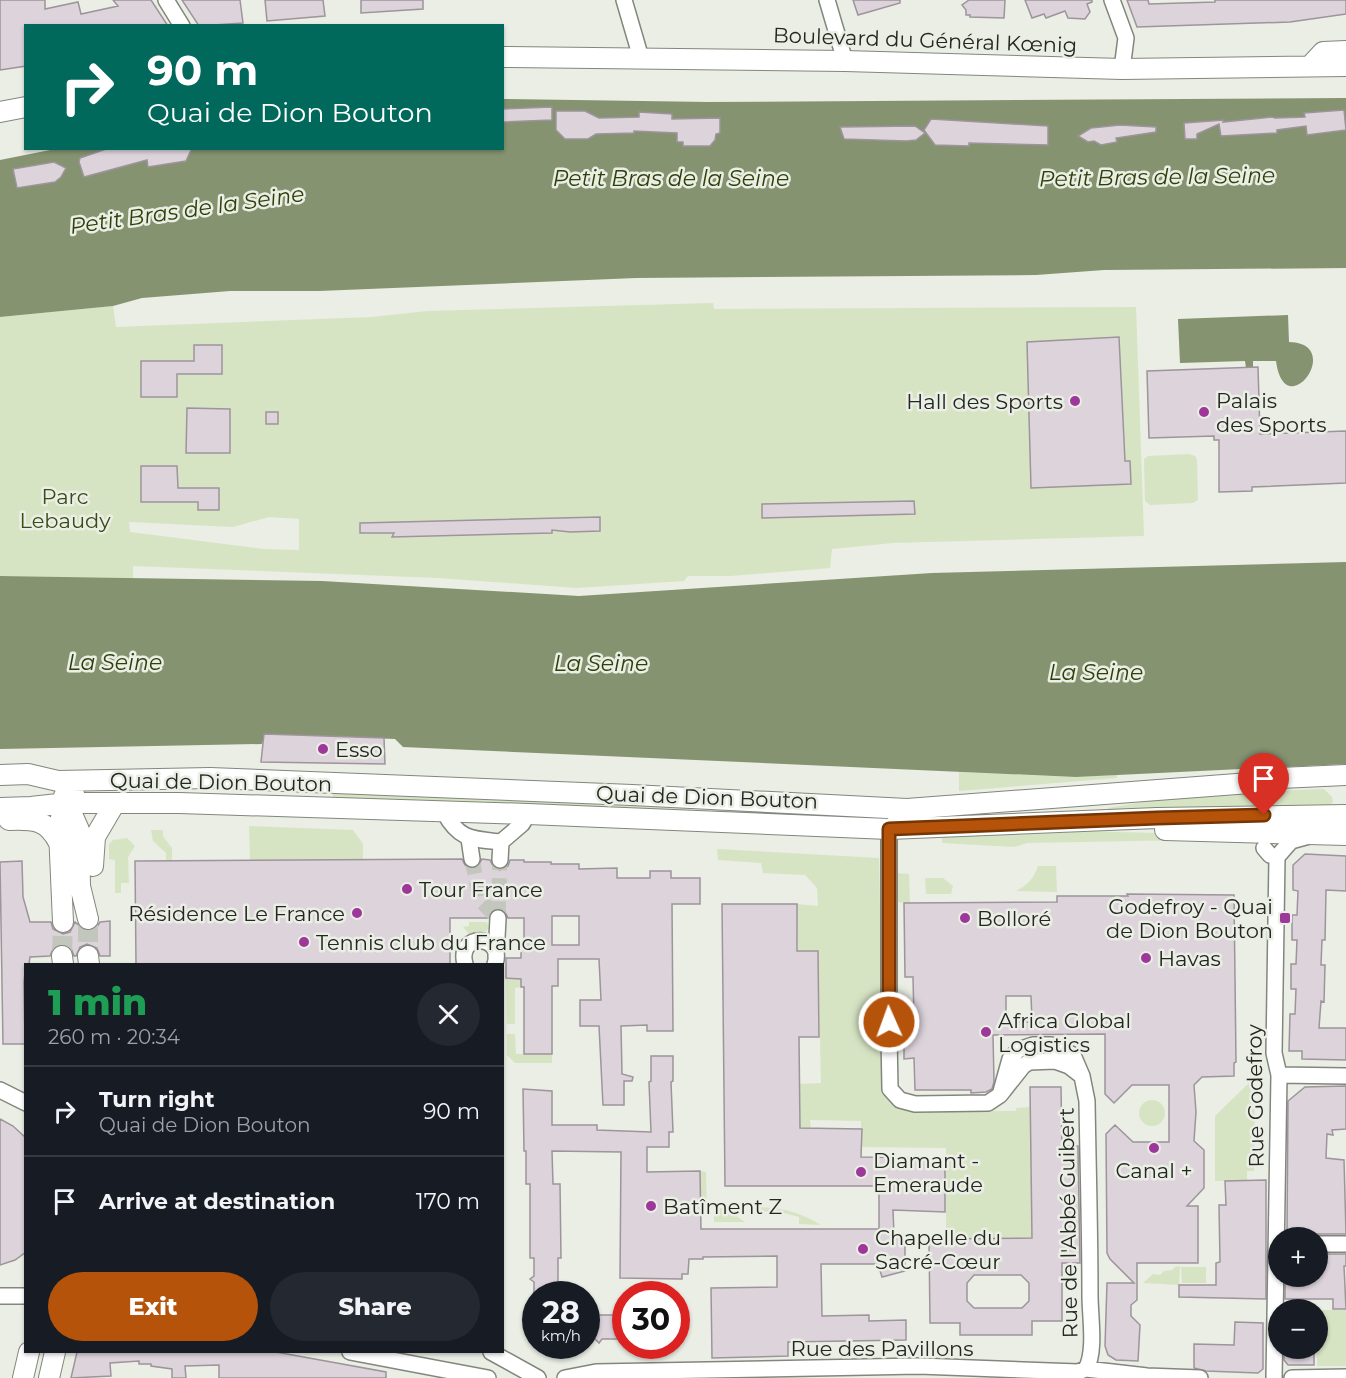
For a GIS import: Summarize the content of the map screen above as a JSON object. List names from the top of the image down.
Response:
{
  "streets": {
    "main road": ["Boulevard du Général Kœnig", "Quai de Dion Bouton"],
    "street": ["Rue Godefroy", "Rue de l'Abbé Guibert", "Rue des Pavillons"]
  },
  "crossings": [
    ["Quai de Dion Bouton", "Rue de l'Abbé Guibert"],
    ["Rue de l'Abbé Guibert", "Rue des Pavillons"]
  ],
  "water": ["Petit Bras de la Seine", "La Seine"],
  "parks": ["Parc Lebaudy"],
  "places": {
    "other": [
      "Hall des Sports",
      "Palais des Sports",
      "Esso",
      "Tour France",
      "Résidence Le France",
      "Bolloré",
      "Tennis club du France",
      "Havas",
      "Africa Global Logistics",
      "Canal +",
      "Diamant - Emeraude",
      "Batîment Z",
      "Chapelle du Sacré-Cœur"
    ],
    "transit": ["Godefroy - Quai de Dion Bouton"]
  },
  "page": {
    "turn": ["90 m", "Quai de Dion Bouton"],
    "heading": ["1 min", "260 m · 20:34"],
    "list": [
      {
        "name": "Turn right",
        "note": "Quai de Dion Bouton",
        "value": "90 m"
      },
      {
        "name": "Arrive at destination",
        "value": "170 m"
      }
    ],
    "map_buttons": ["+", "−"],
    "buttons": ["Exit", "Share"],
    "speed": "28 km/h",
    "limit": "30"
  }
}
